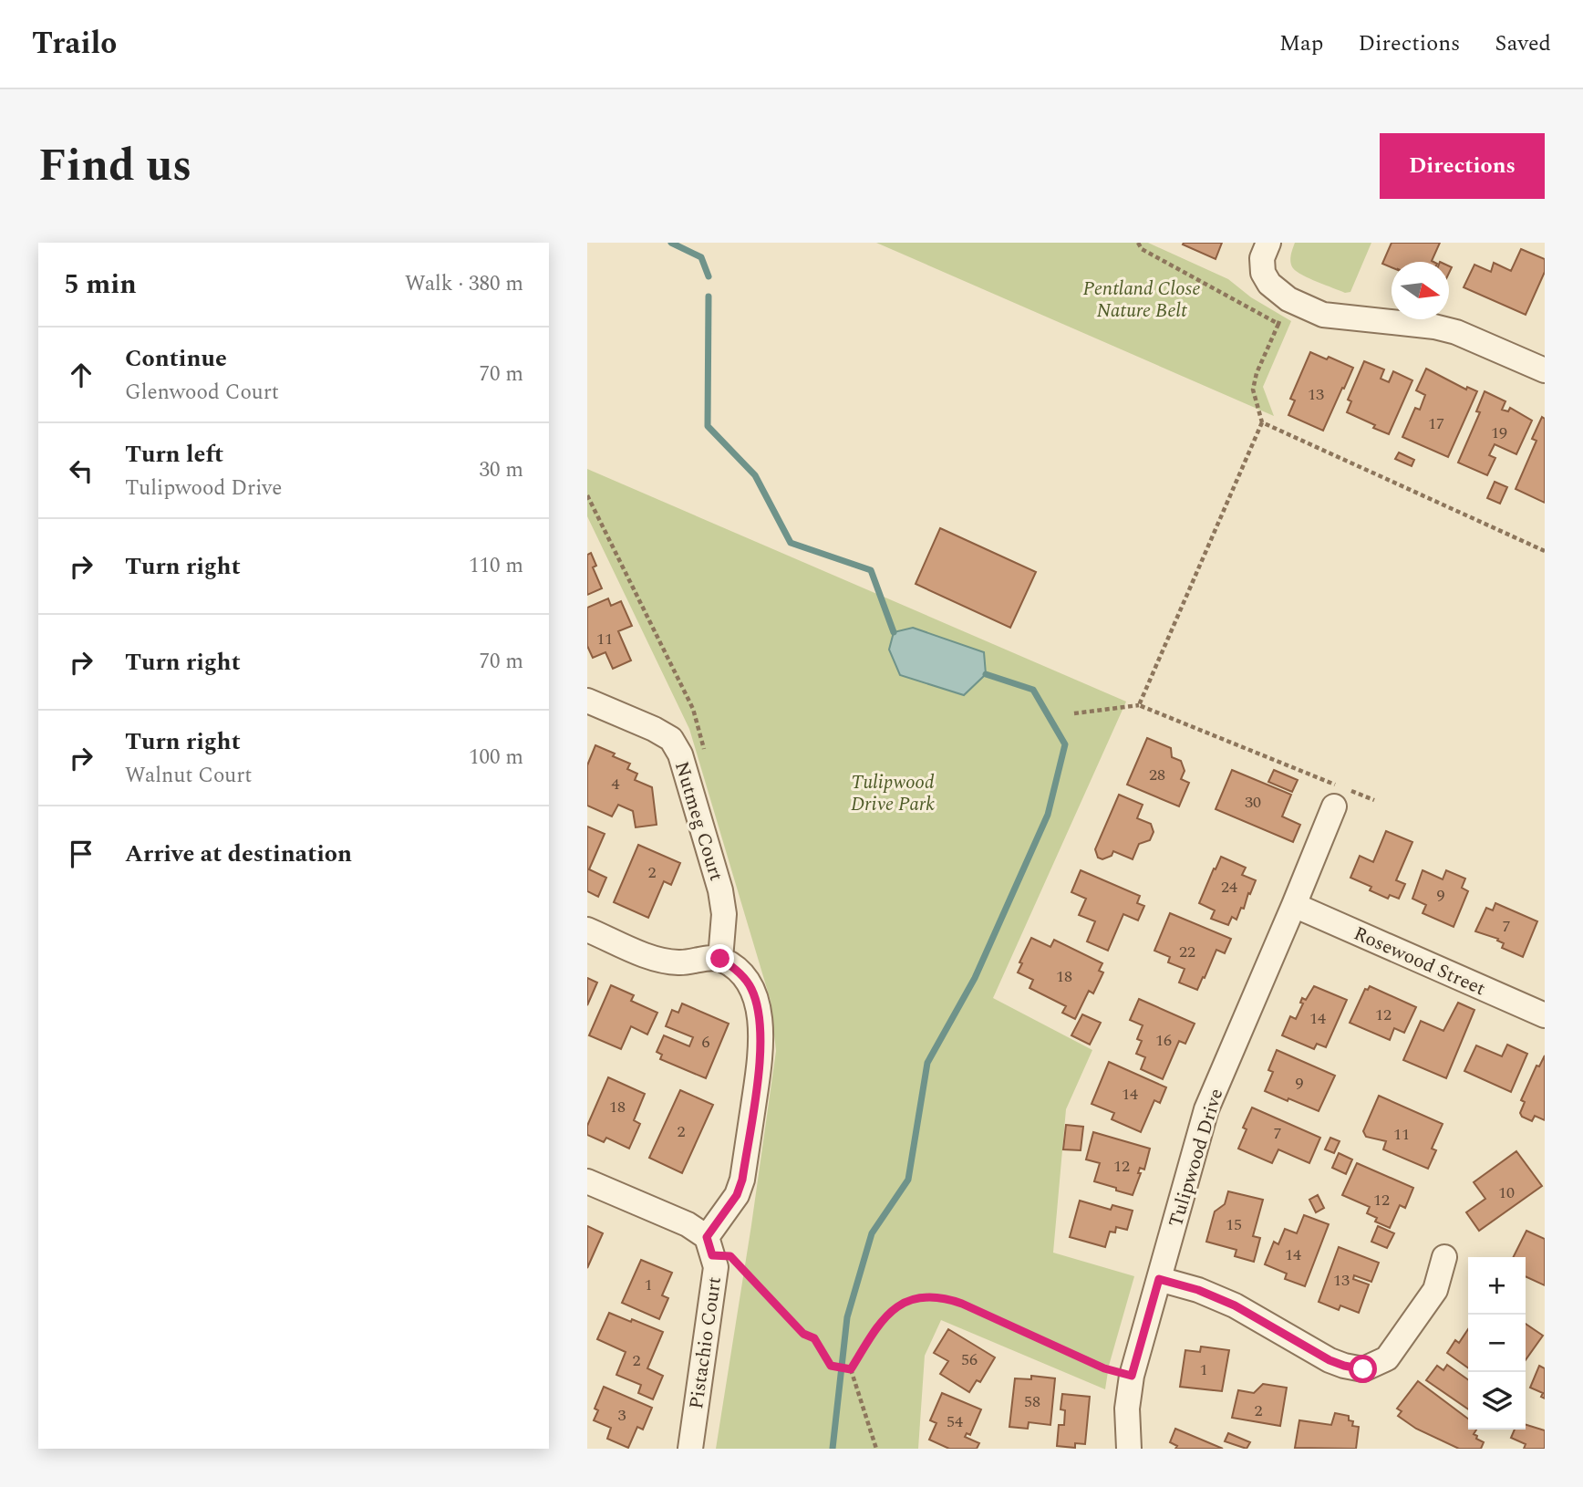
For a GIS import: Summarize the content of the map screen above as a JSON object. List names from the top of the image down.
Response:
{
  "streets": {
    "street": [
      "Nutmeg Court",
      "Rosewood Street",
      "Tulipwood Drive",
      "Pistachio Court"
    ]
  },
  "crossings": [
    ["Rosewood Street", "Tulipwood Drive"]
  ],
  "parks": ["Pentland Close Nature Belt", "Tulipwood Drive Park"],
  "house_numbers": [
    "13",
    "17",
    "19",
    "11",
    "28",
    "4",
    "30",
    "2",
    "24",
    "9",
    "7",
    "22",
    "18",
    "12",
    "14",
    "16",
    "6",
    "9",
    "14",
    "18",
    "2",
    "7",
    "11",
    "12",
    "10",
    "12",
    "15",
    "14",
    "13",
    "1",
    "56",
    "2",
    "1",
    "58",
    "2",
    "3",
    "54"
  ],
  "north": "right",
  "page": {
    "header": "Trailo",
    "nav": ["Map", "Directions", "Saved"],
    "title": "Find us",
    "buttons": "Directions",
    "heading": ["5 min", "Walk · 380 m"],
    "list": [
      ["Continue", "Glenwood Court", "70 m"],
      ["Turn left", "Tulipwood Drive", "30 m"],
      ["Turn right", "110 m"],
      ["Turn right", "70 m"],
      ["Turn right", "Walnut Court", "100 m"],
      "Arrive at destination"
    ],
    "map_buttons": ["+", "−"]
  }
}
